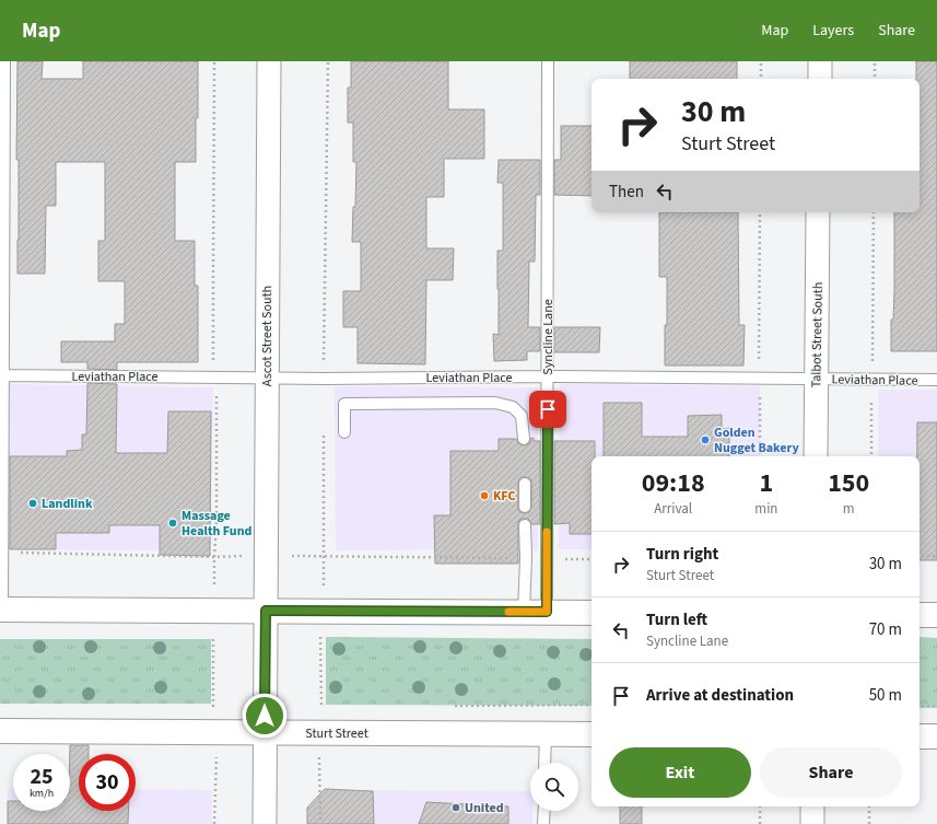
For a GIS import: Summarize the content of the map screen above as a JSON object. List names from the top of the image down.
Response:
{
  "streets": {
    "main road": ["Sturt Street"],
    "street": ["Talbot Street South", "Ascot Street South"],
    "lane": ["Syncline Lane", "Leviathan Place"]
  },
  "crossings": [
    ["Talbot Street South", "Leviathan Place"],
    ["Ascot Street South", "Leviathan Place"],
    ["Ascot Street South", "Sturt Street"],
    ["Syncline Lane", "Leviathan Place"]
  ],
  "places": [
    "Golden Nugget Bakery",
    "KFC",
    "Landlink",
    "Massage Health Fund",
    "United"
  ],
  "page": {
    "header": "Map",
    "nav": ["Map", "Layers", "Share"],
    "turn": ["30 m", "Sturt Street"],
    "then": "Then",
    "eta": [
      "09:18",
      "Arrival",
      "1",
      "min",
      "150",
      "m"
    ],
    "list": [
      {
        "name": "Turn right",
        "note": "Sturt Street",
        "value": "30 m"
      },
      {
        "name": "Turn left",
        "note": "Syncline Lane",
        "value": "70 m"
      },
      {
        "name": "Arrive at destination",
        "value": "50 m"
      }
    ],
    "buttons": ["Exit", "Share"],
    "speed": "25 km/h",
    "limit": "30"
  }
}
